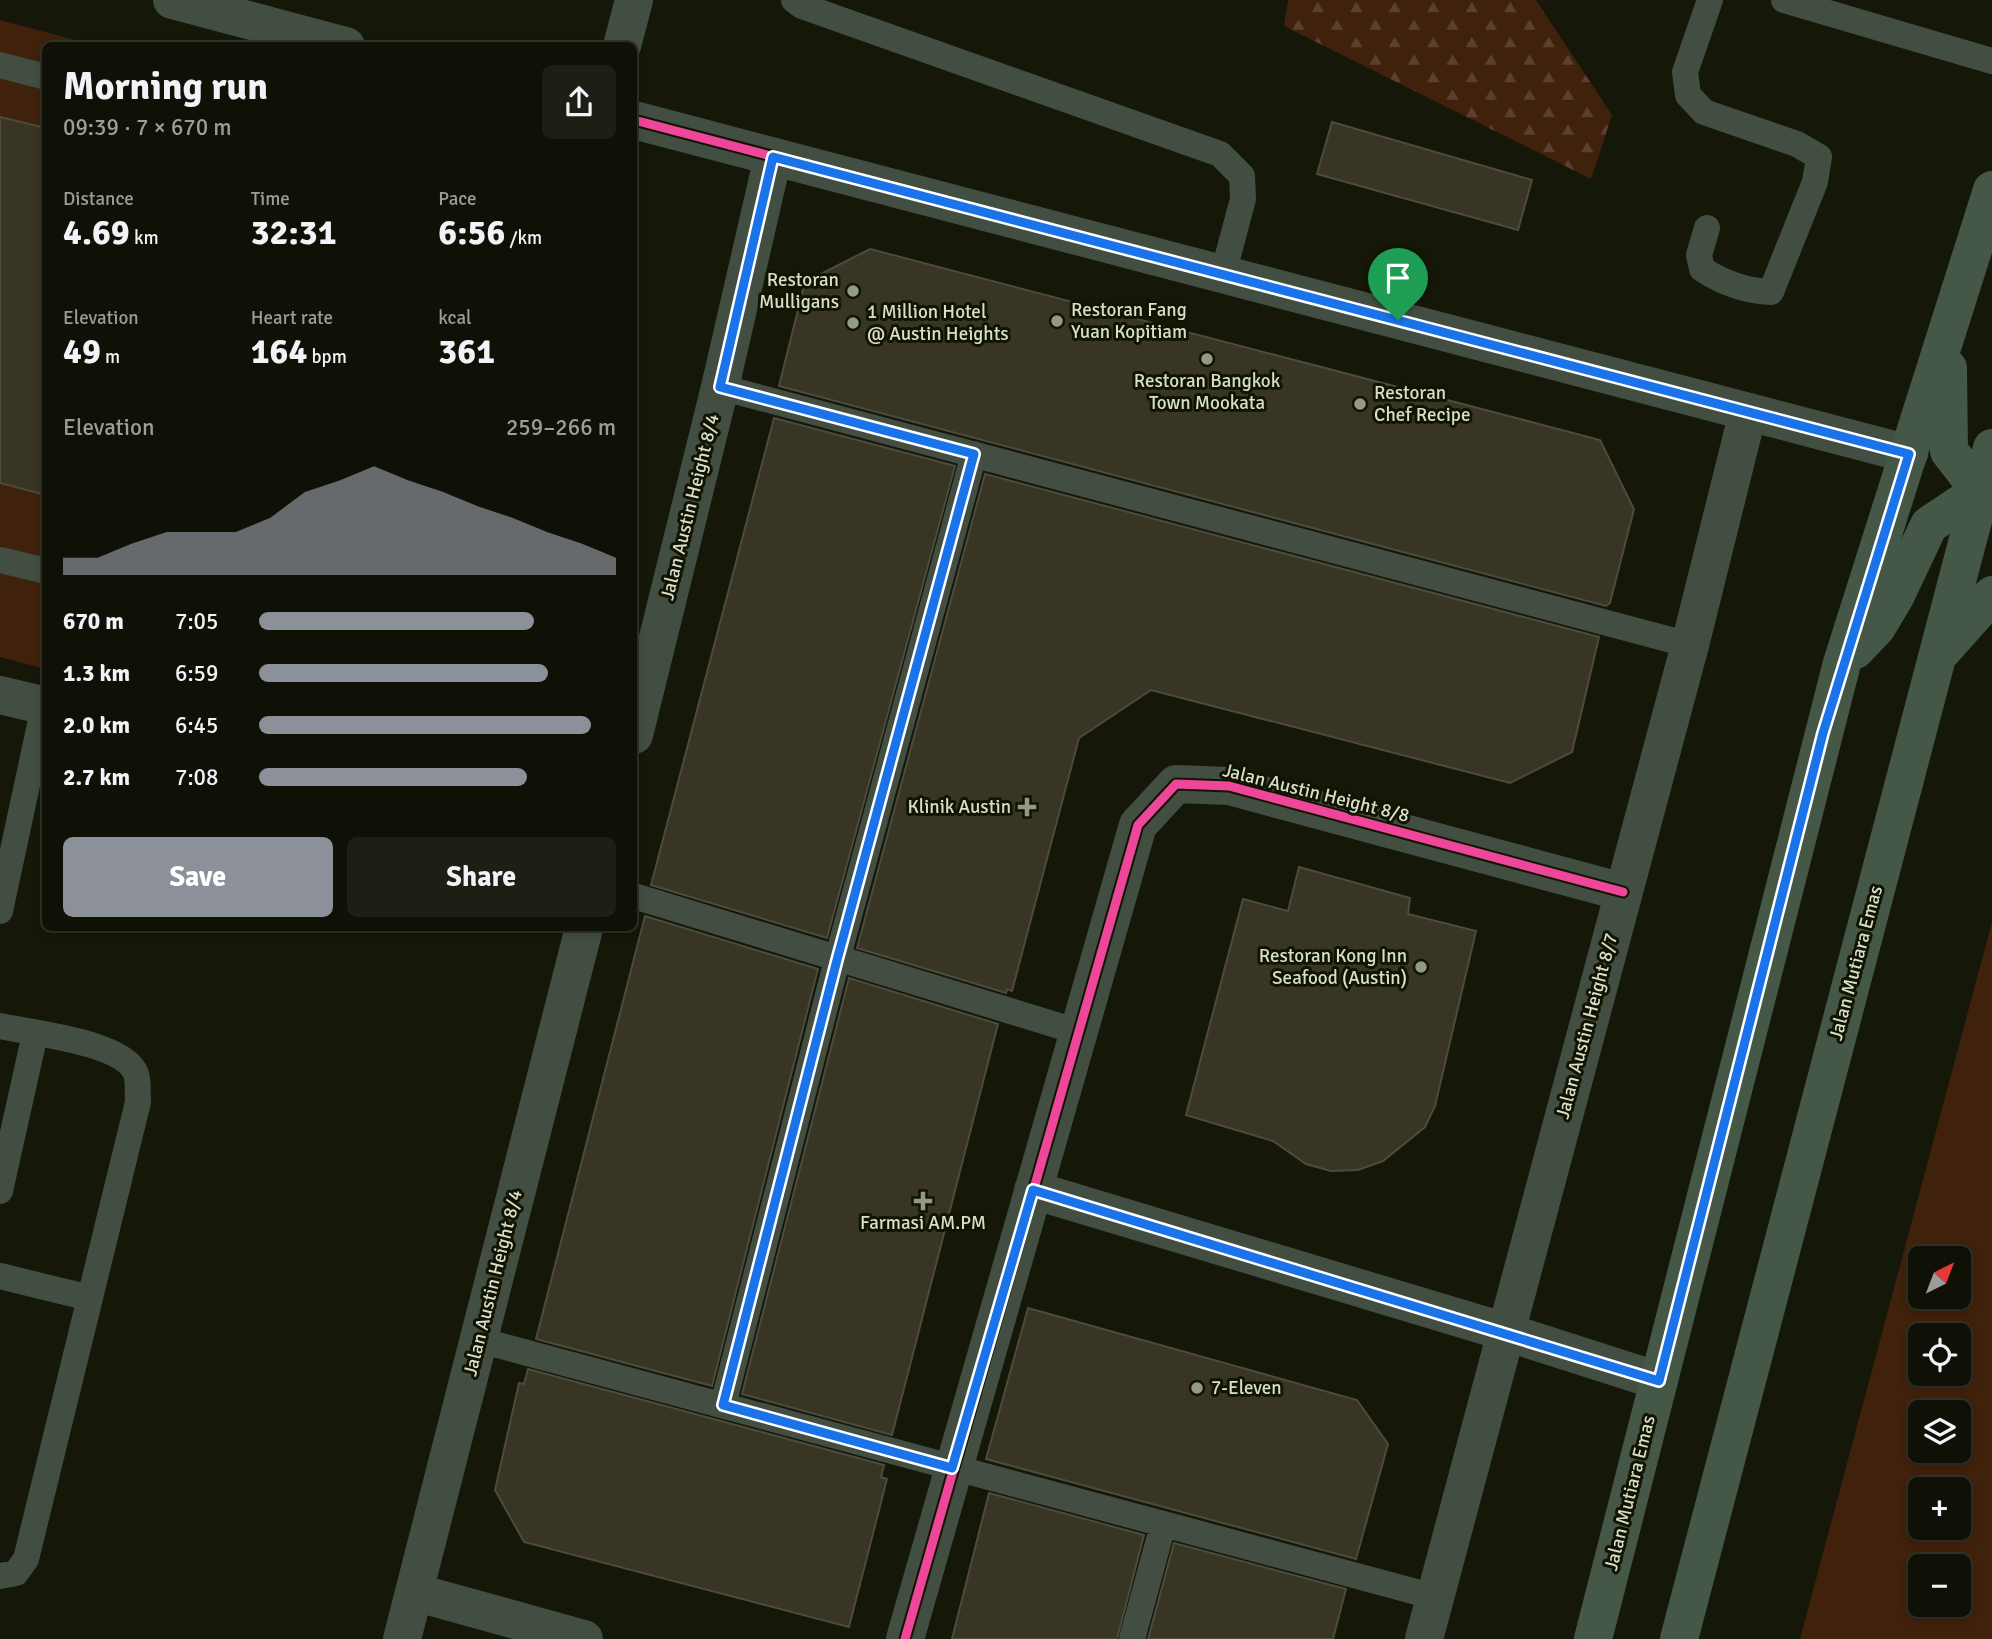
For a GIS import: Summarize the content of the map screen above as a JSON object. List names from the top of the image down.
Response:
{
  "streets": {
    "main road": ["Jalan Mutiara Emas"],
    "street": ["Jalan Austin Height 8/4", "Jalan Austin Height 8/8", "Jalan Austin Height 8/7"]
  },
  "crossings": [
    ["Jalan Austin Height 8/8", "Jalan Austin Height 8/7"]
  ],
  "places": {
    "other": [
      "Restoran Mulligans",
      "Restoran Fang Yuan Kopitiam",
      "1 Million Hotel @ Austin Heights",
      "Restoran Bangkok Town Mookata",
      "Restoran Chef Recipe",
      "Restoran Kong Inn Seafood (Austin)",
      "7-Eleven"
    ],
    "health": ["Klinik Austin", "Farmasi AM.PM"]
  },
  "north": "top right",
  "page": {
    "heading": ["Morning run", "09:39 · 7 × 670 m"],
    "stats": [
      ["Distance", "4.69 km"],
      ["Time", "32:31"],
      ["Pace", "6:56 /km"],
      ["Elevation", "49 m"],
      ["Heart rate", "164 bpm"],
      ["kcal", "361"]
    ],
    "chart": ["Elevation", "259–266 m"],
    "list": [
      {
        "name": "670 m",
        "note": "7:05"
      },
      {
        "name": "1.3 km",
        "note": "6:59"
      },
      {
        "name": "2.0 km",
        "note": "6:45"
      },
      {
        "name": "2.7 km",
        "note": "7:08"
      }
    ],
    "buttons": ["Save", "Share"],
    "map_buttons": ["+", "−"]
  }
}
